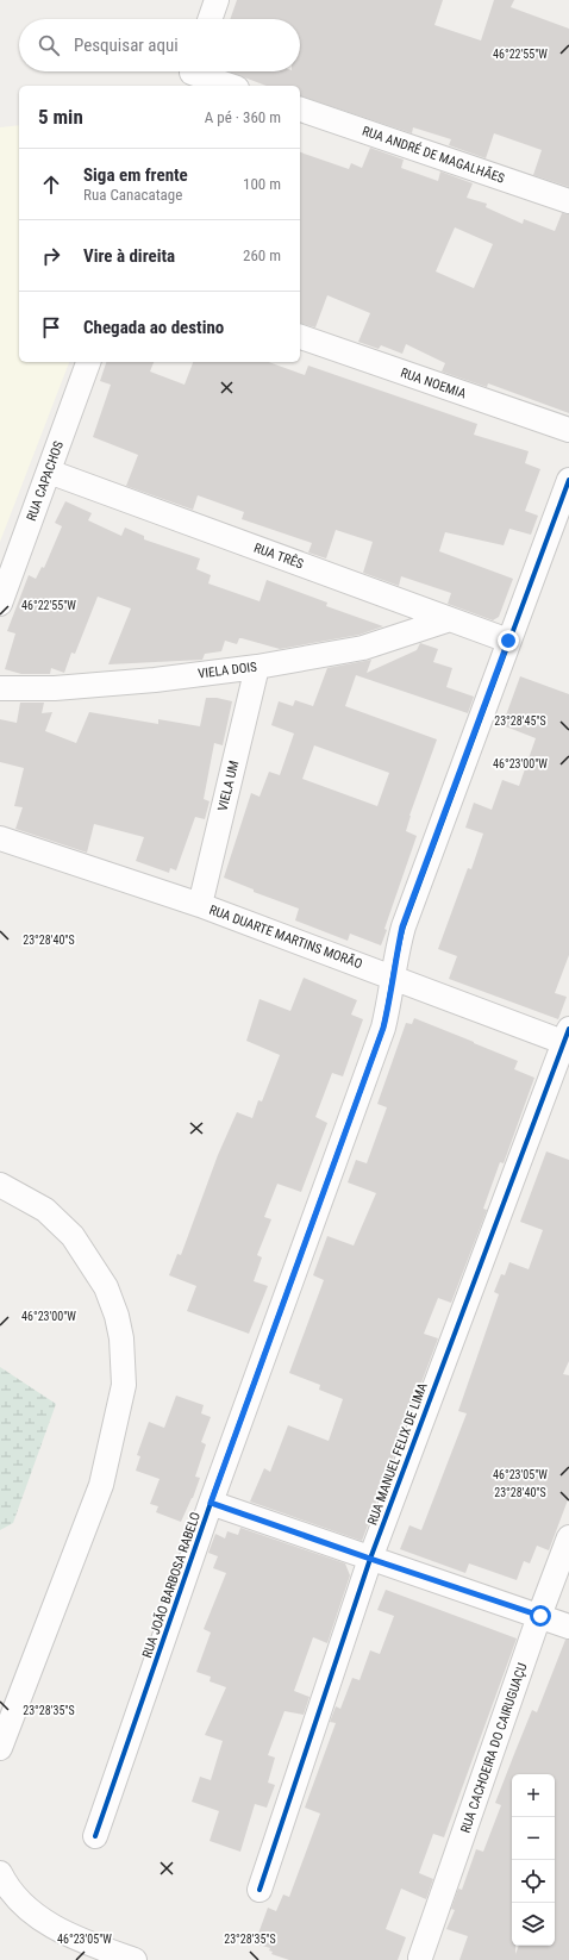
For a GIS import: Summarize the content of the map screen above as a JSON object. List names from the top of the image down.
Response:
{
  "streets": {
    "street": [
      "RUA ANDRÉ DE MAGALHÃES",
      "RUA NOEMIA",
      "RUA CAPACHOS",
      "RUA TRÊS",
      "VIELA DOIS",
      "VIELA UM",
      "RUA DUARTE MARTINS MORÃO",
      "RUA MANUEL FELIX DE LIMA",
      "RUA JOÃO BARBOSA RABELO",
      "RUA CACHOEIRA DO CAIRUGUAÇU"
    ]
  },
  "crossings": [
    ["RUA CAPACHOS", "RUA TRÊS"],
    ["RUA TRÊS", "VIELA DOIS"],
    ["RUA TRÊS", "RUA JOÃO BARBOSA RABELO"],
    ["VIELA DOIS", "VIELA UM"],
    ["VIELA UM", "RUA DUARTE MARTINS MORÃO"],
    ["RUA DUARTE MARTINS MORÃO", "RUA MANUEL FELIX DE LIMA"],
    ["RUA DUARTE MARTINS MORÃO", "RUA JOÃO BARBOSA RABELO"]
  ],
  "page": {
    "search": "Pesquisar aqui",
    "heading": ["5 min", "A pé · 360 m"],
    "list": [
      ["Siga em frente", "Rua Canacatage", "100 m"],
      ["Vire à direita", "260 m"],
      "Chegada ao destino"
    ],
    "map_buttons": ["+", "−"]
  },
  "coordinates": [
    "46°22'55\"W",
    "23°28'45\"S",
    "46°23'00\"W",
    "23°28'40\"S",
    "46°23'05\"W",
    "23°28'35\"S"
  ]
}
